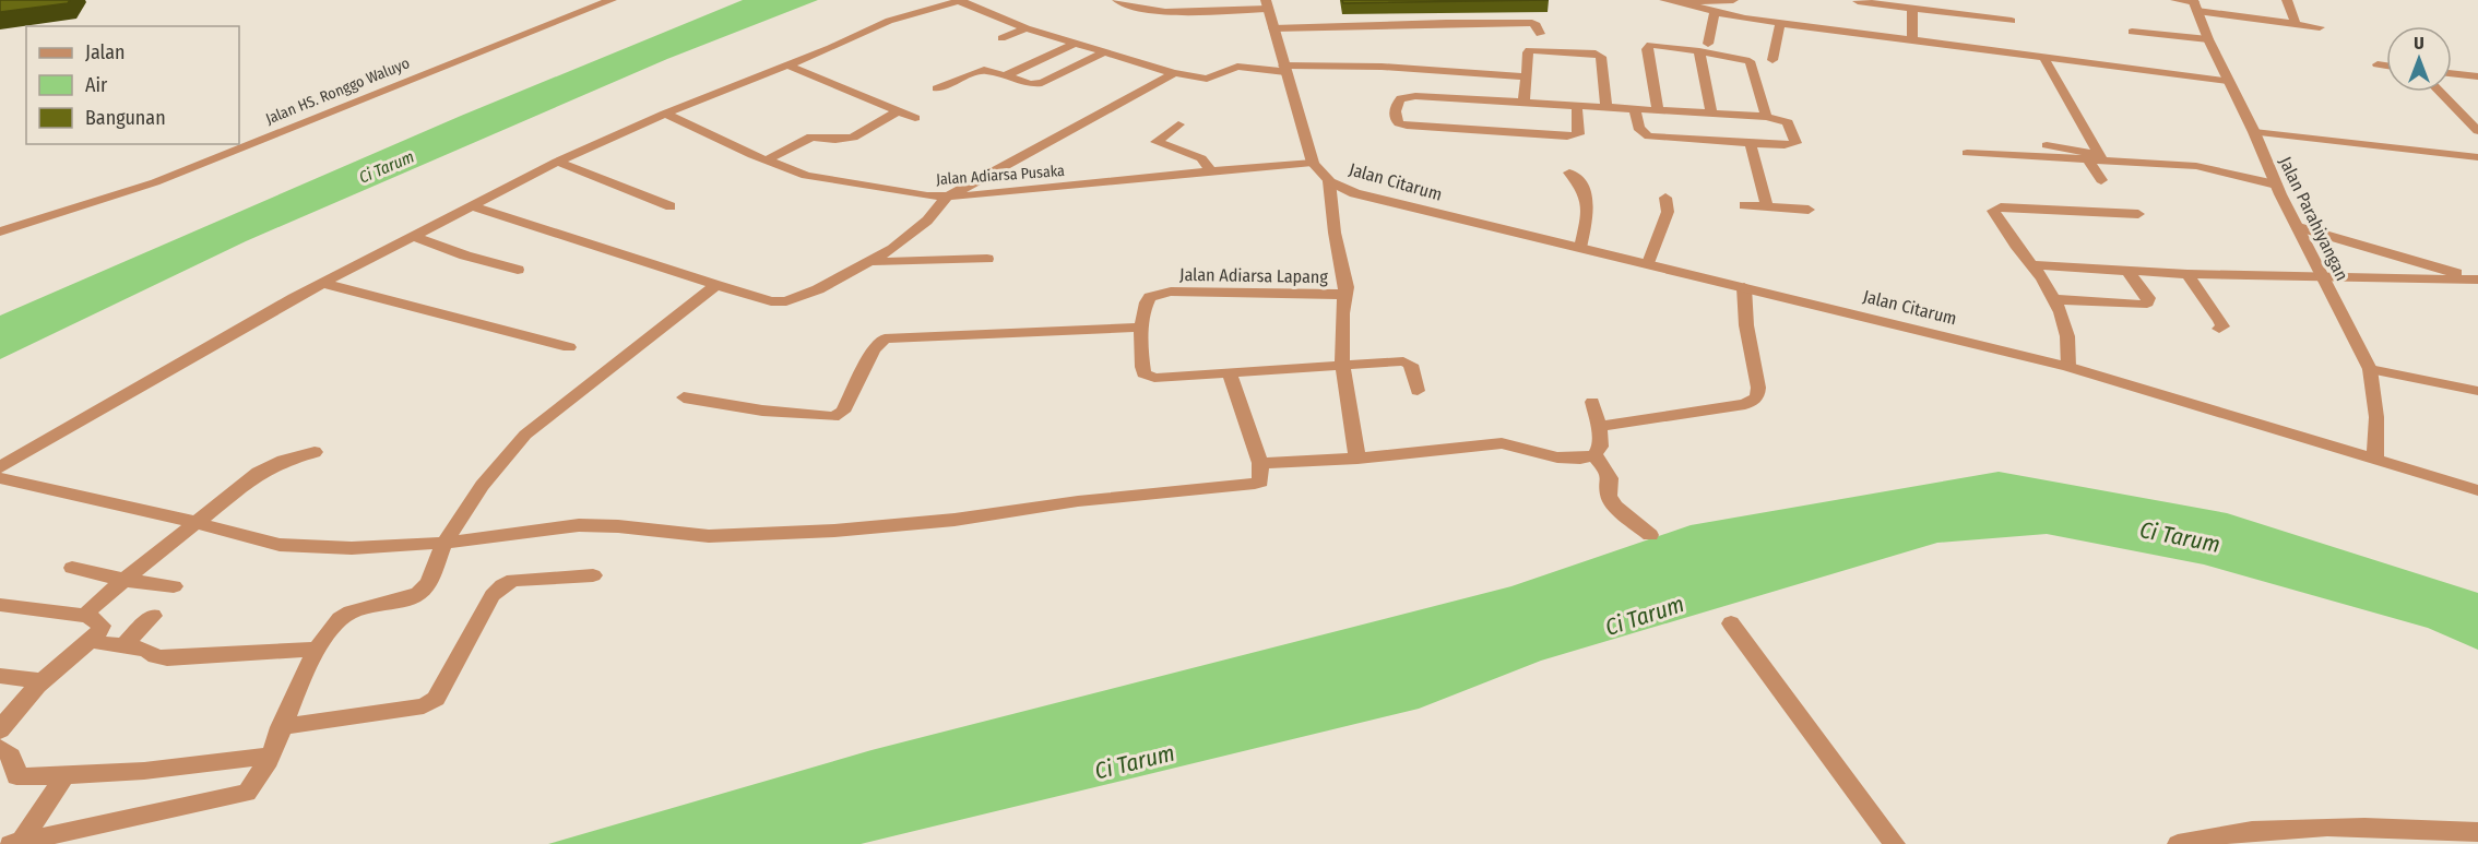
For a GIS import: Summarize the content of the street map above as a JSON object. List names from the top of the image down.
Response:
{
  "streets": {
    "street": [
      "Jalan HS. Ronggo Waluyo",
      "Jalan Adiarsa Pusaka",
      "Jalan Citarum",
      "Jalan Parahiyangan",
      "Jalan Adiarsa Lapang"
    ]
  },
  "crossings": [
    ["Jalan Citarum", "Jalan Parahiyangan"],
    ["Jalan Citarum", "Jalan Adiarsa Lapang"]
  ],
  "water": ["Ci Tarum"],
  "legend": ["Jalan", "Air", "Bangunan"],
  "north": "top"
}
